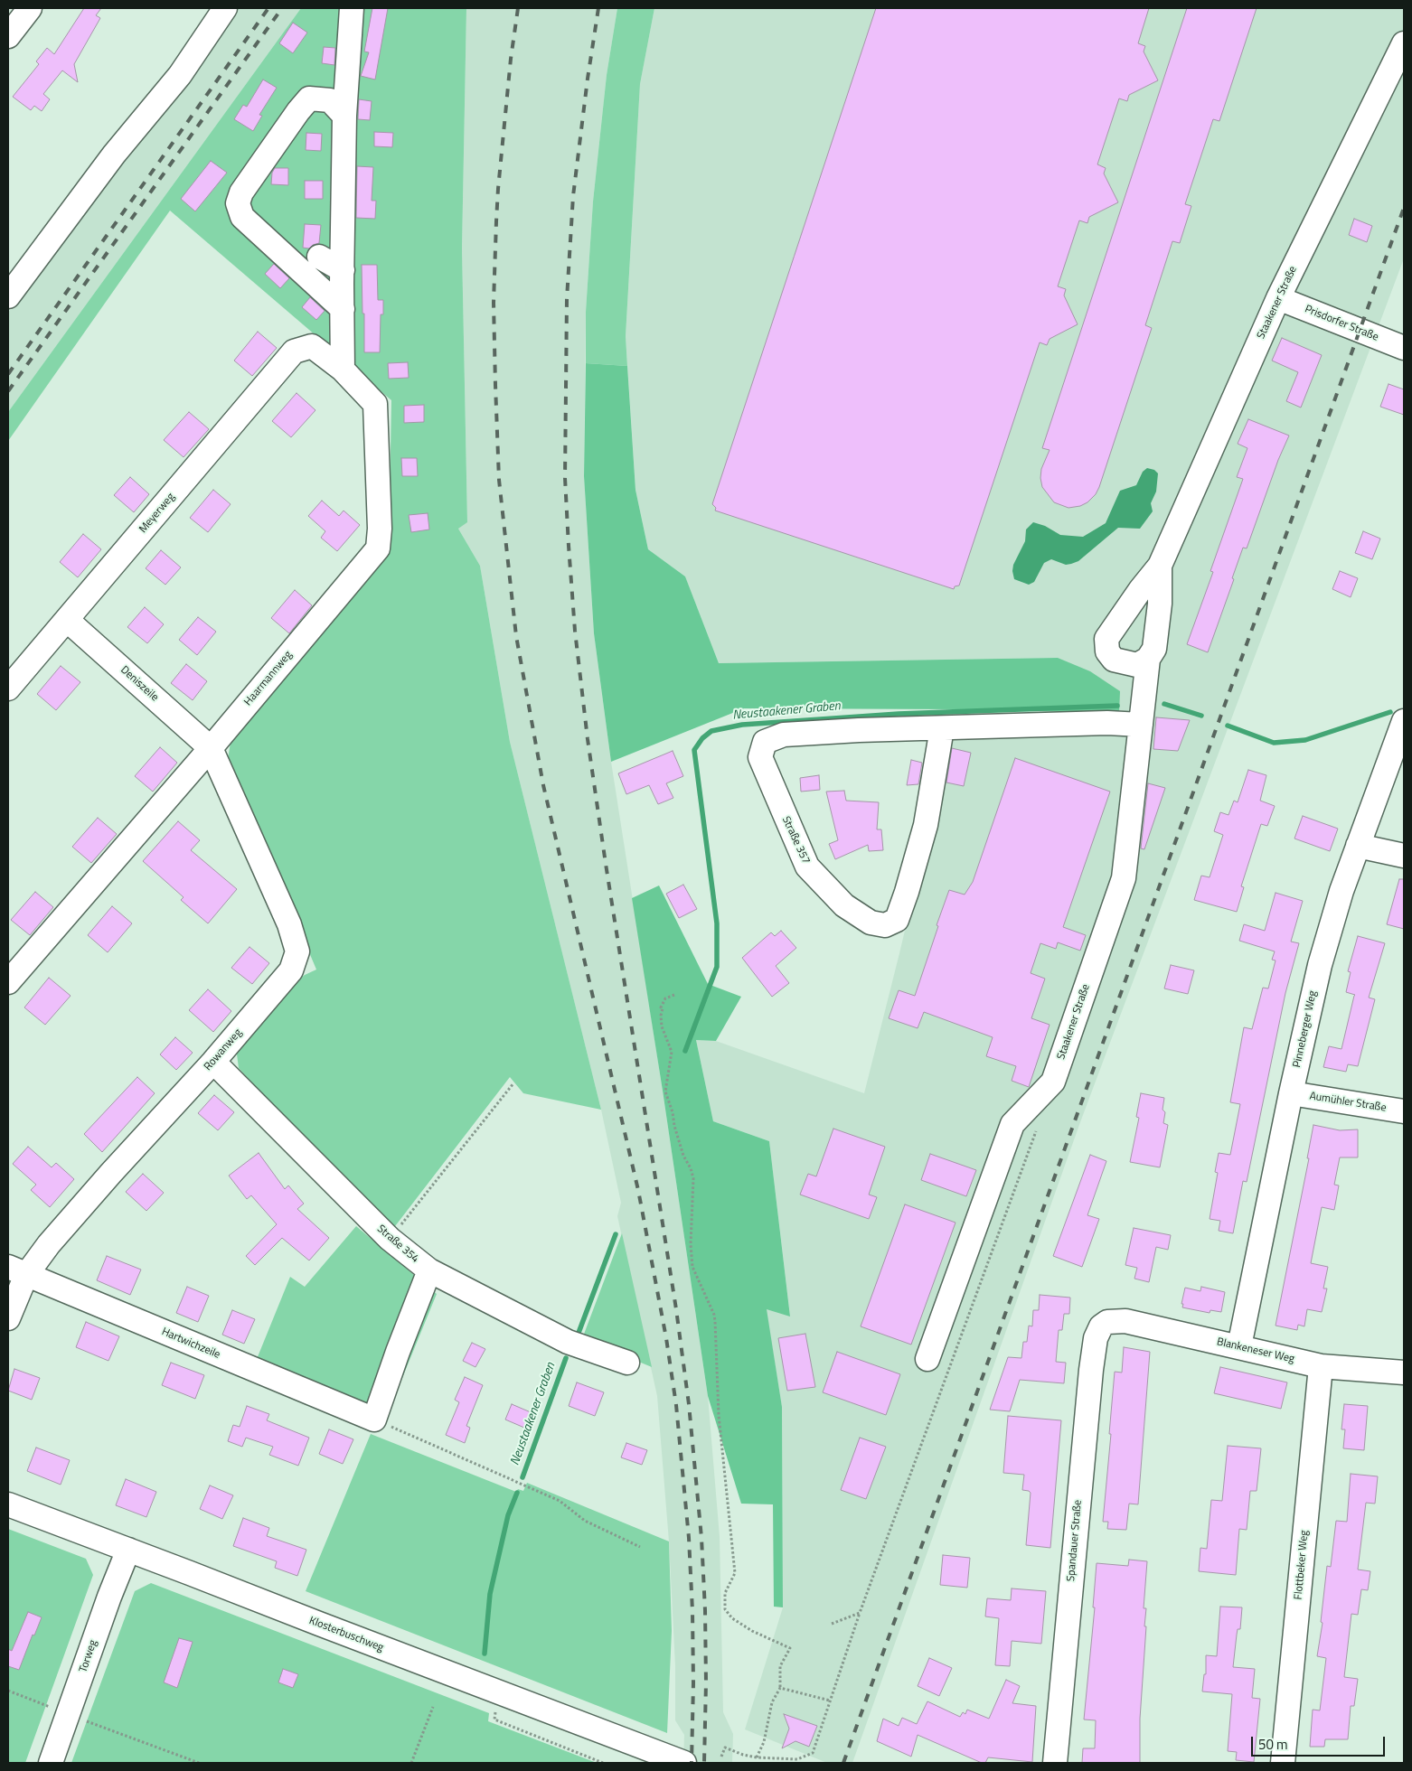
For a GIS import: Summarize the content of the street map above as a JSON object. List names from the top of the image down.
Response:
{
  "streets": {
    "street": [
      "Staakener Straße",
      "Prisdorfer Straße",
      "Meyerweg",
      "Haarmannweg",
      "Deniszeile",
      "Straße 357",
      "Pinneberger Weg",
      "Rowanweg",
      "Aumühler Straße",
      "Straße 354",
      "Hartwichzeile",
      "Blankeneser Weg",
      "Spandauer Straße",
      "Flottbeker Weg",
      "Klosterbuschweg",
      "Torweg"
    ]
  },
  "crossings": [
    ["Staakener Straße", "Prisdorfer Straße"],
    ["Staakener Straße", "Straße 357"],
    ["Meyerweg", "Haarmannweg"],
    ["Meyerweg", "Deniszeile"],
    ["Haarmannweg", "Deniszeile"],
    ["Haarmannweg", "Rowanweg"],
    ["Deniszeile", "Rowanweg"],
    ["Pinneberger Weg", "Aumühler Straße"],
    ["Pinneberger Weg", "Blankeneser Weg"],
    ["Rowanweg", "Straße 354"],
    ["Rowanweg", "Hartwichzeile"],
    ["Blankeneser Weg", "Spandauer Straße"],
    ["Blankeneser Weg", "Flottbeker Weg"],
    ["Klosterbuschweg", "Torweg"]
  ],
  "water": ["Neustaakener Graben"],
  "scale_bar": "50 m"
}
